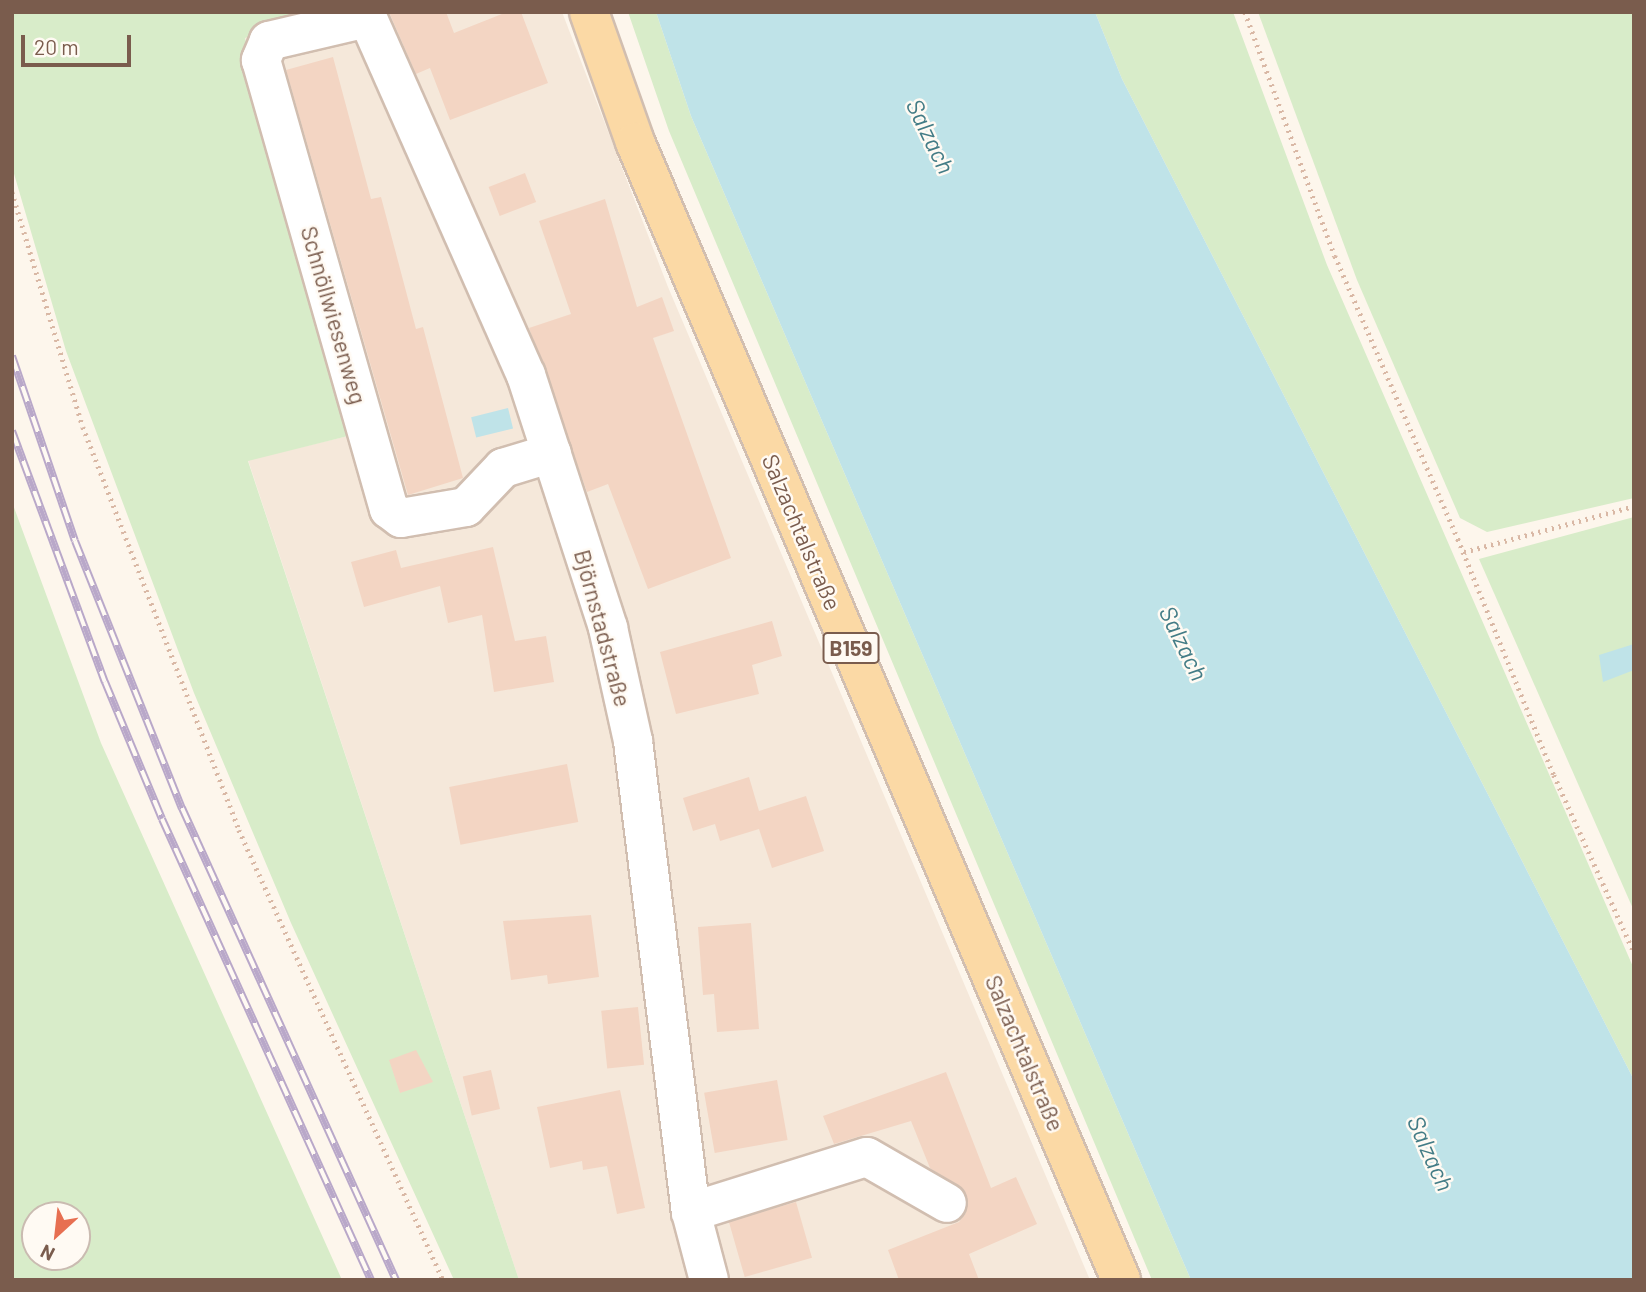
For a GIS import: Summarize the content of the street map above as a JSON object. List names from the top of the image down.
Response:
{
  "streets": {
    "main road": ["Salzachtalstraße", "B159"],
    "street": ["Schnöllwiesenweg", "Björnstadstraße"]
  },
  "crossings": [
    ["Schnöllwiesenweg", "Björnstadstraße"]
  ],
  "water": ["Salzach"],
  "scale_bar": "20 m",
  "north": "bottom left"
}
